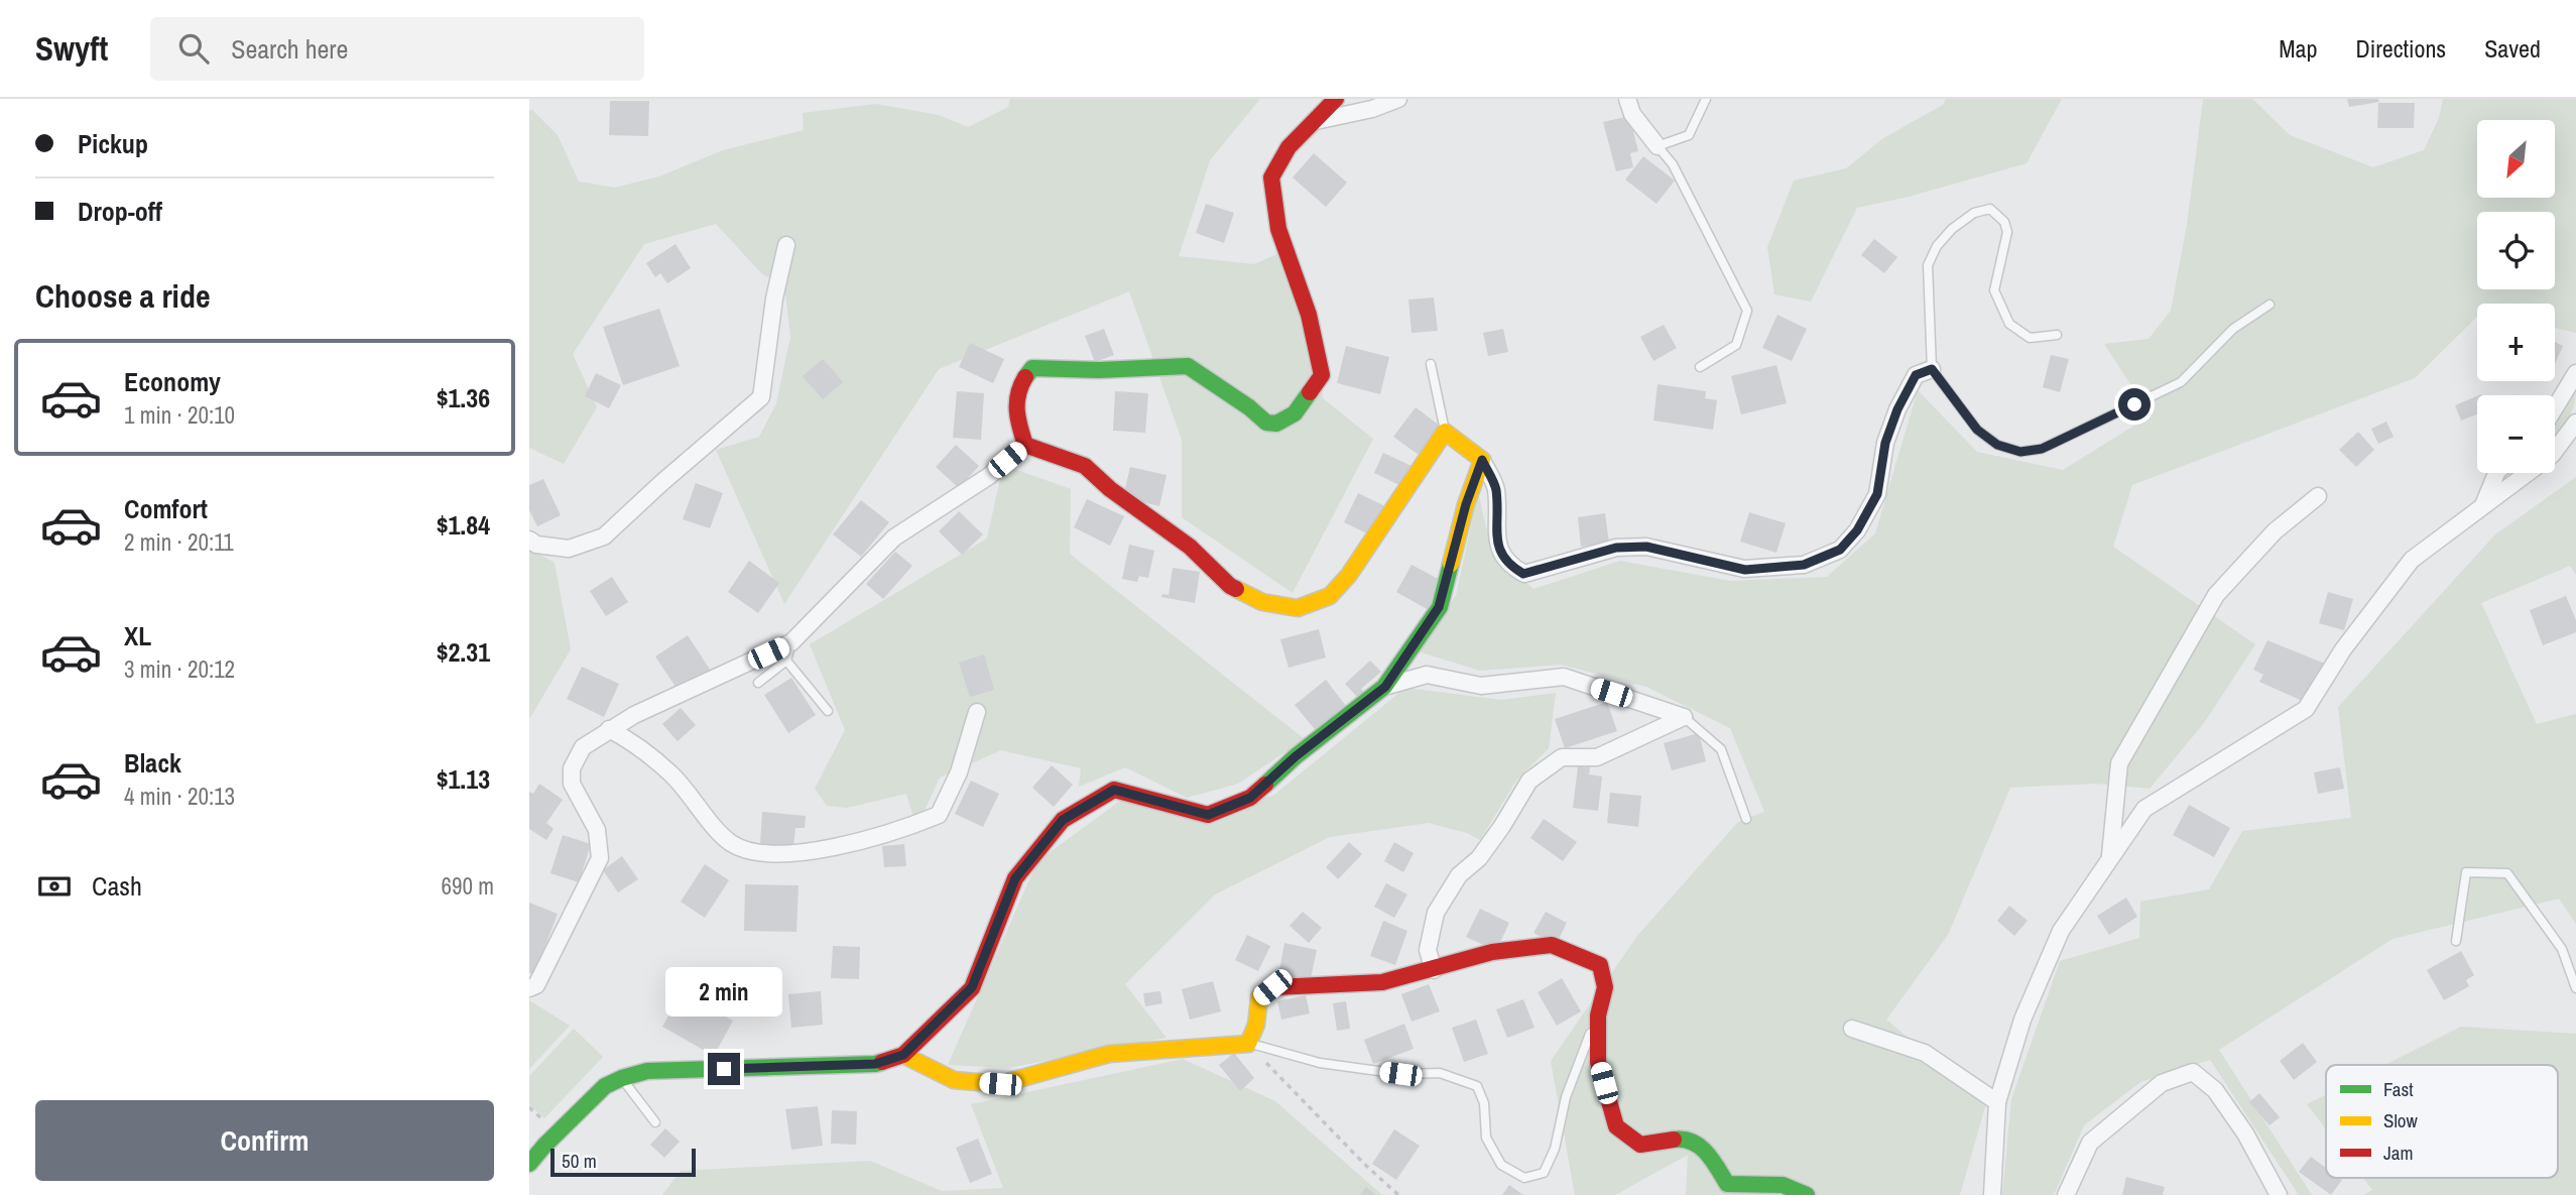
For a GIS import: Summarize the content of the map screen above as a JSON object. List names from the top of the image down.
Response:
{
  "legend": ["Fast", "Slow", "Jam"],
  "scale_bar": "50 m",
  "north": "bottom left",
  "page": {
    "header": "Swyft",
    "search": "Search here",
    "nav": ["Map", "Directions", "Saved"],
    "banner": ["Pickup", "Drop-off"],
    "map_buttons": ["+", "−"],
    "heading": "Choose a ride",
    "list": [
      {
        "name": "Economy",
        "note": "1 min · 20:10",
        "value": "$1.36"
      },
      {
        "name": "Comfort",
        "note": "2 min · 20:11",
        "value": "$1.84"
      },
      {
        "name": "XL",
        "note": "3 min · 20:12",
        "value": "$2.31"
      },
      {
        "name": "Black",
        "note": "4 min · 20:13",
        "value": "$1.13"
      }
    ],
    "pay": ["Cash", "690 m"],
    "bubble": "2 min",
    "buttons": "Confirm",
    "scale": "50 m"
  }
}
